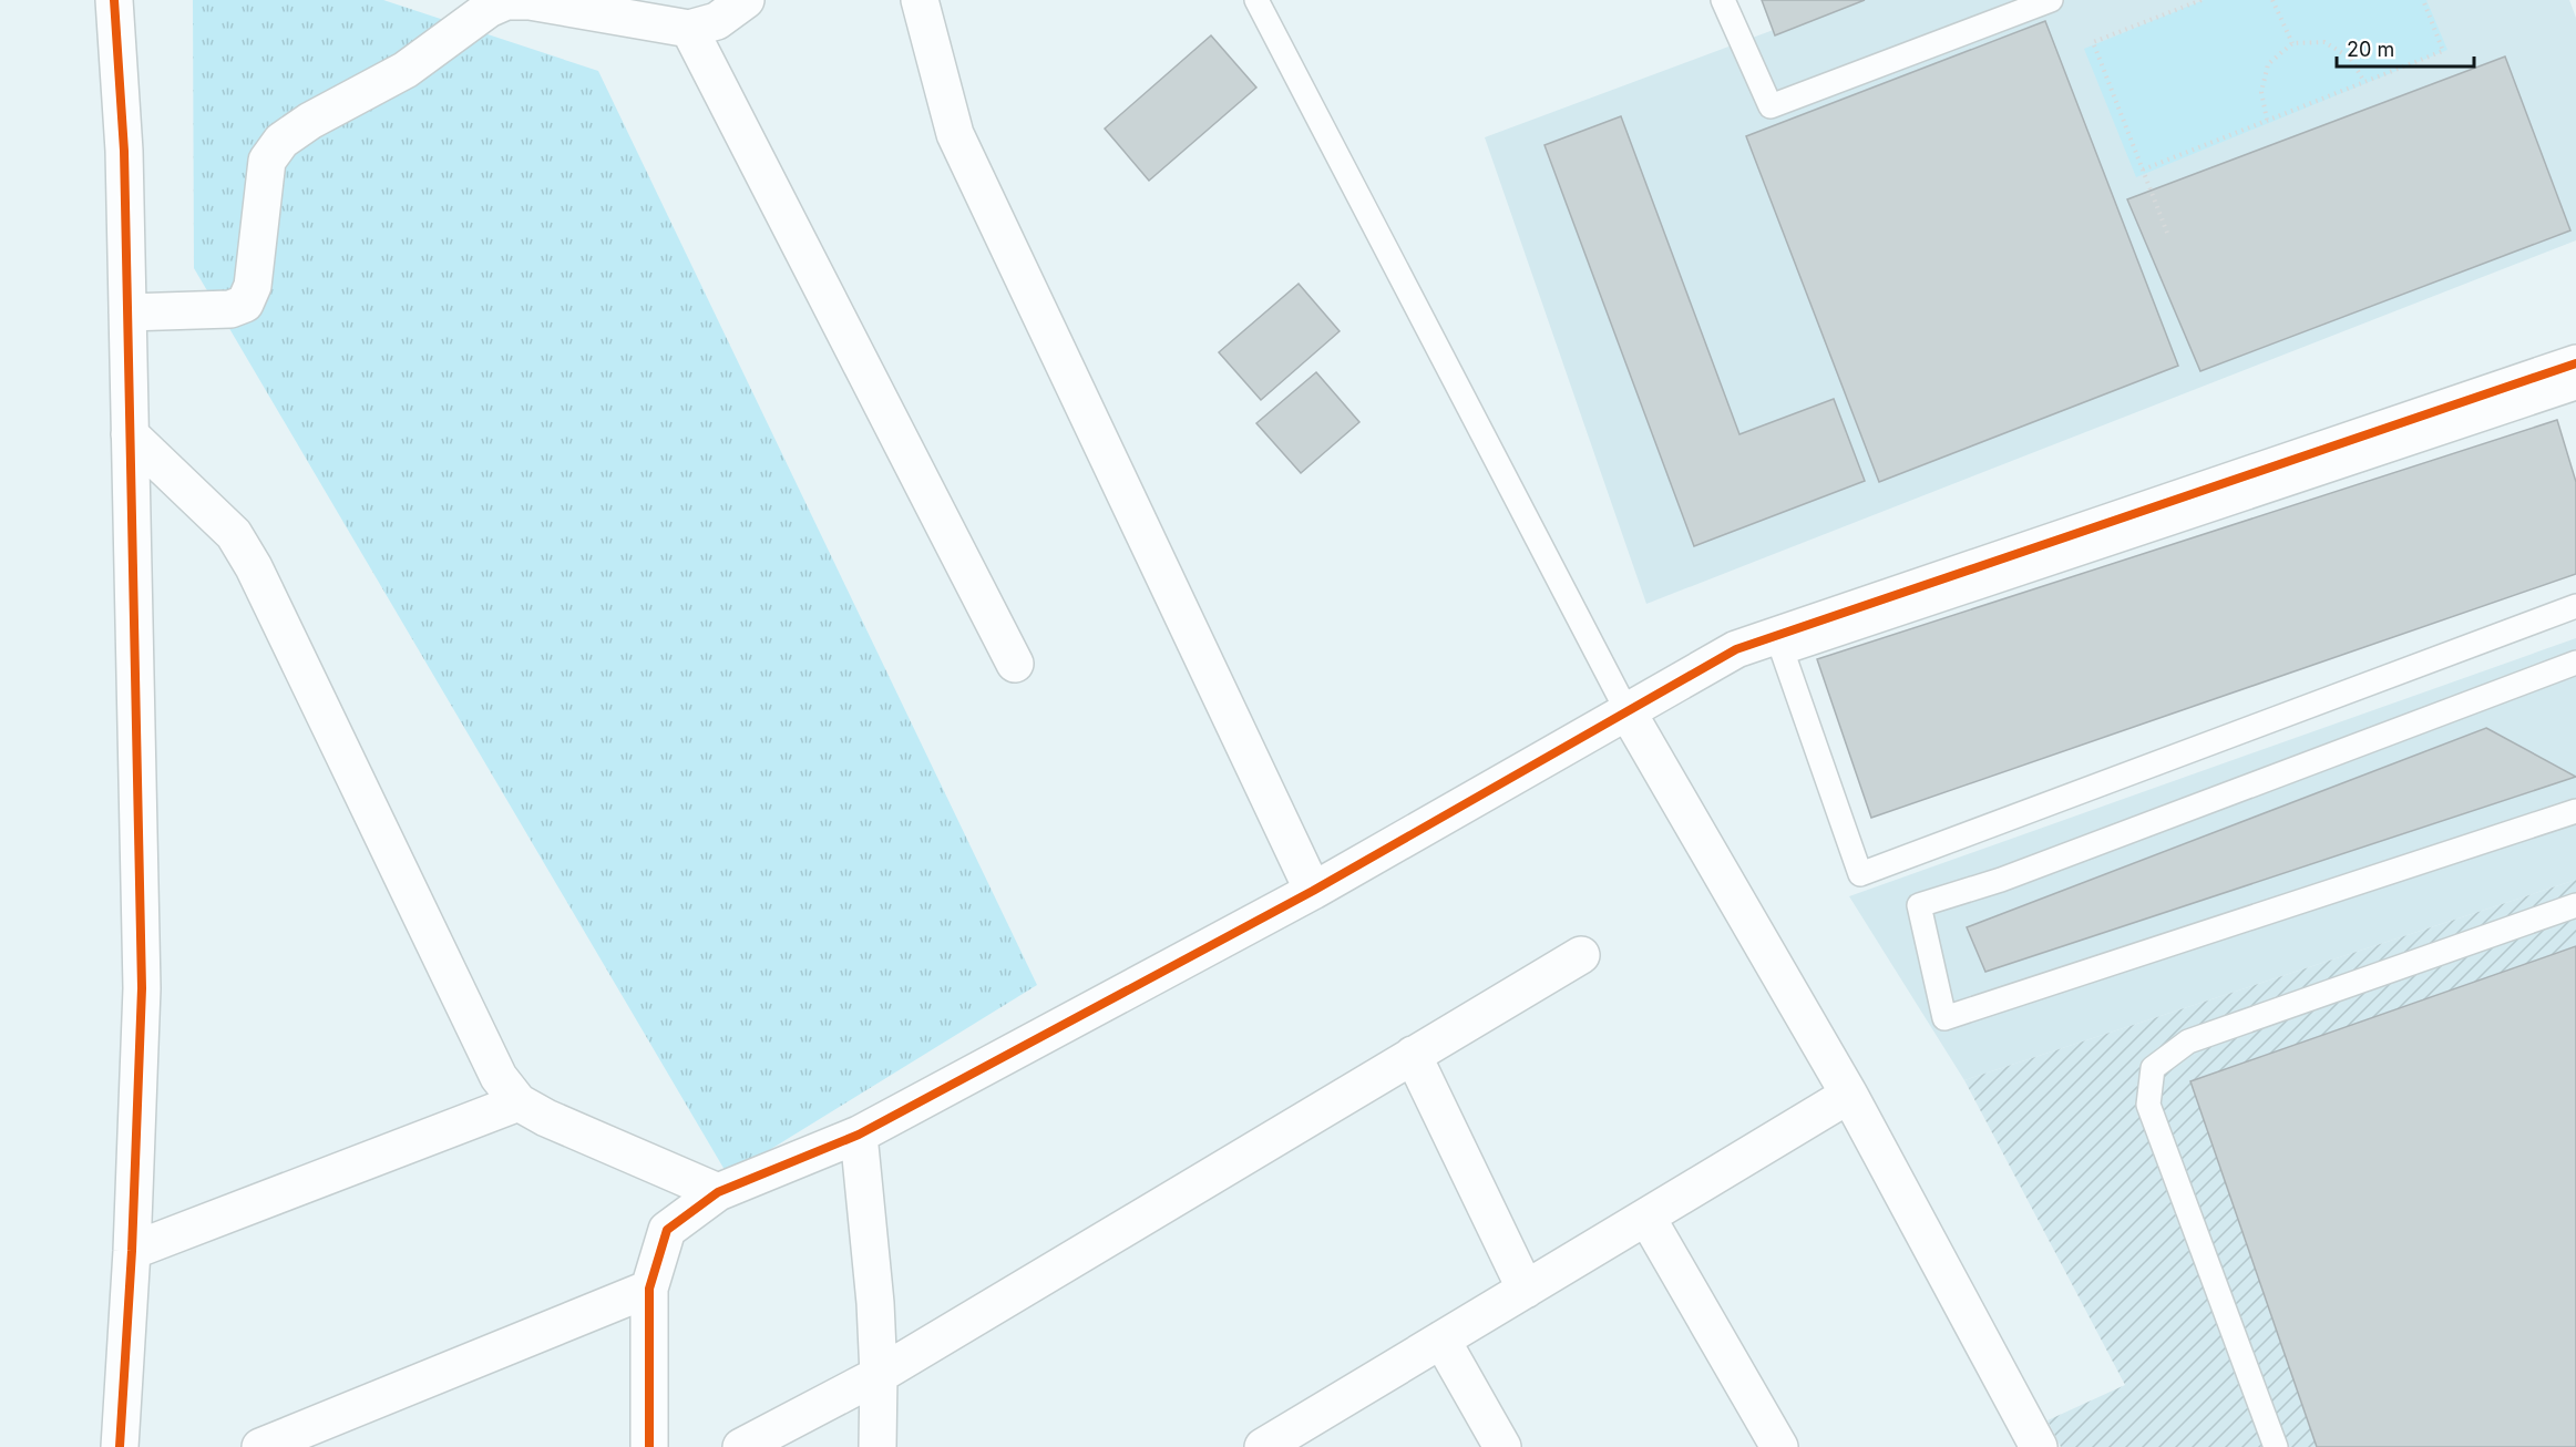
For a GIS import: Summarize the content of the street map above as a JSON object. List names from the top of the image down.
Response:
{
  "scale_bar": "20 m"
}
